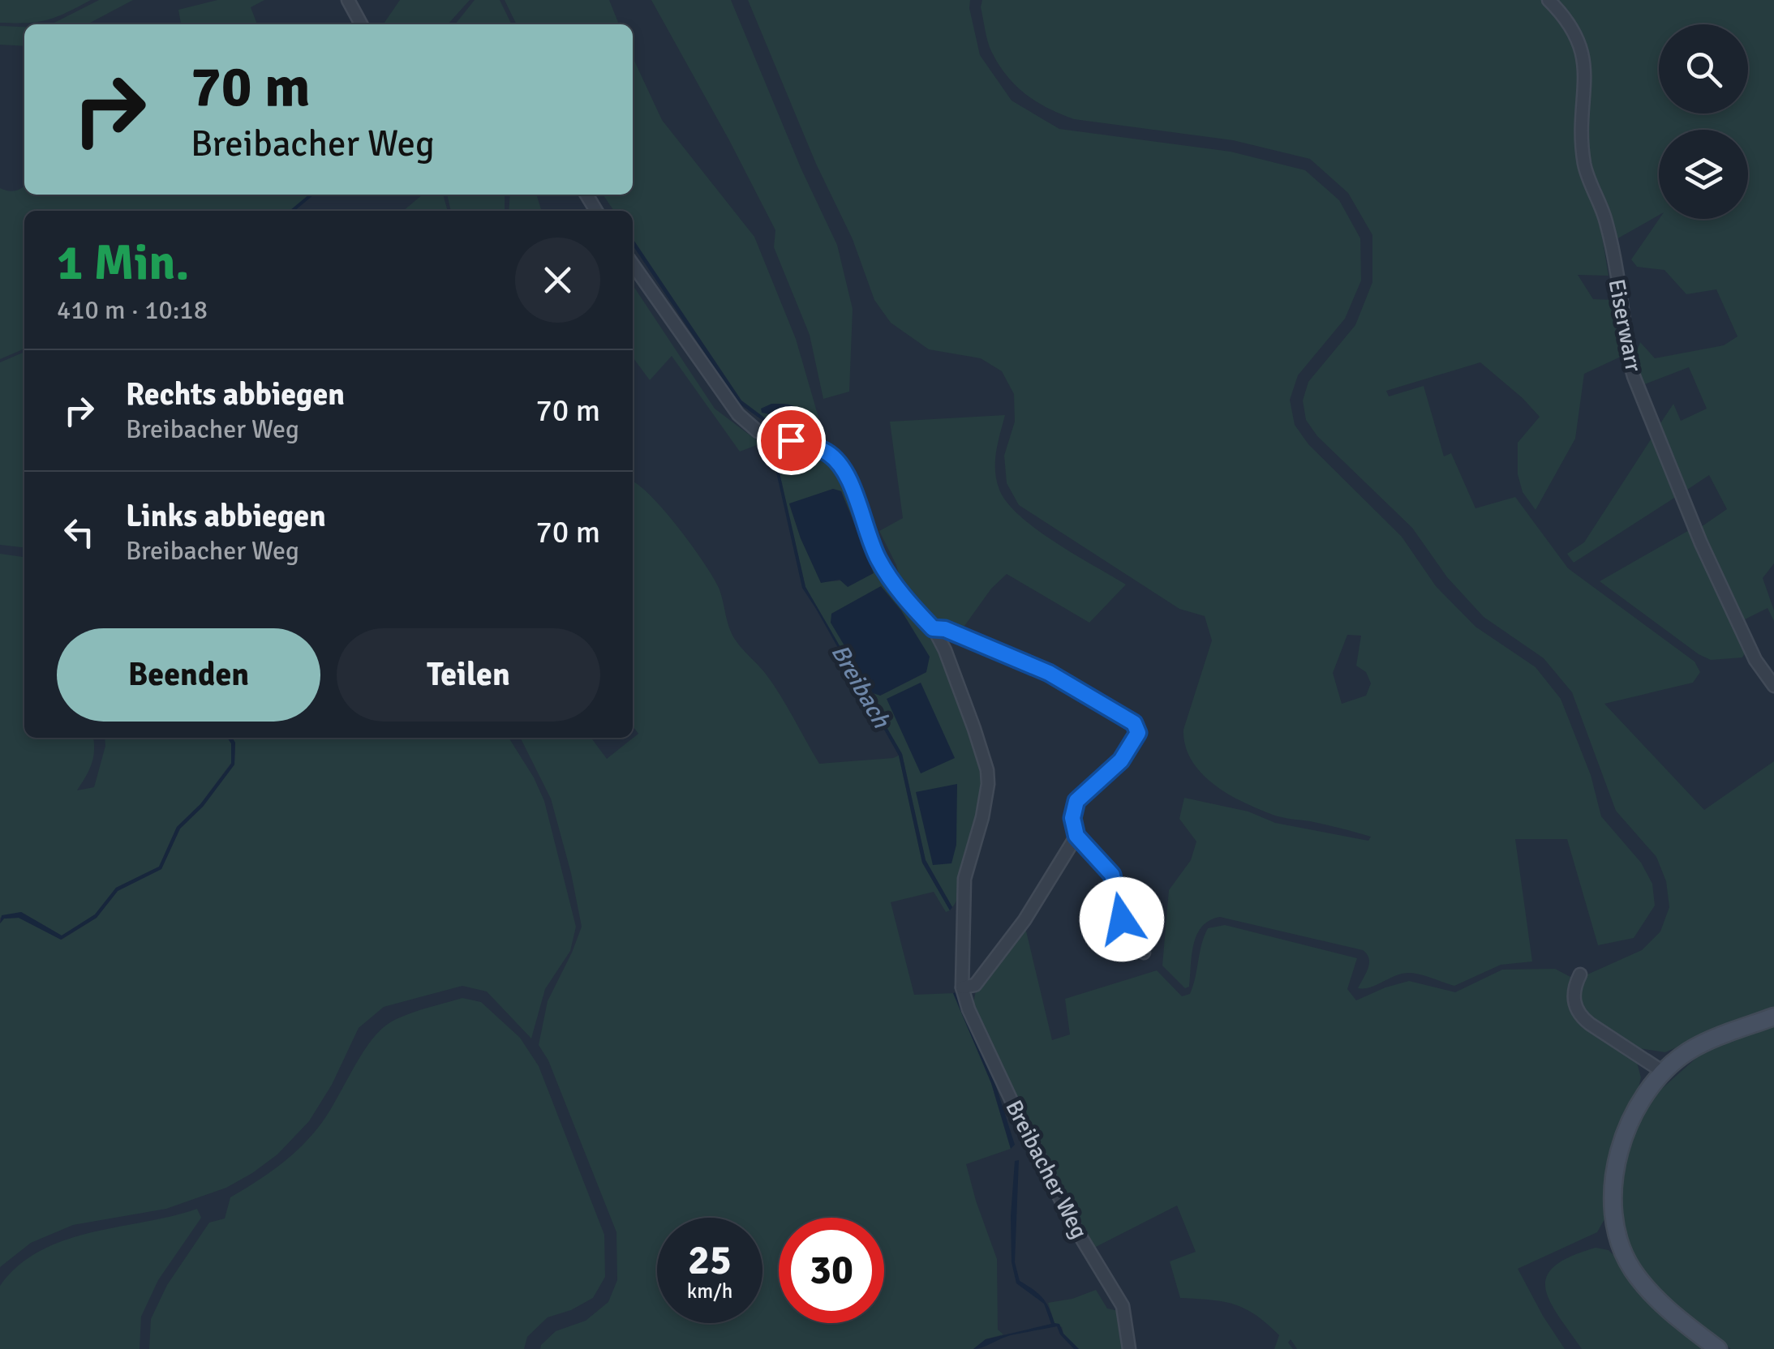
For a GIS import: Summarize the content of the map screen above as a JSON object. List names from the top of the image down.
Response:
{
  "streets": {
    "street": ["Eiserwarr", "Breibacher Weg"]
  },
  "water": ["Breibach"],
  "page": {
    "turn": ["70 m", "Breibacher Weg"],
    "heading": ["1 Min.", "410 m · 10:18"],
    "list": [
      {
        "name": "Rechts abbiegen",
        "note": "Breibacher Weg",
        "value": "70 m"
      },
      {
        "name": "Links abbiegen",
        "note": "Breibacher Weg",
        "value": "70 m"
      }
    ],
    "buttons": ["Beenden", "Teilen"],
    "speed": "25 km/h",
    "limit": "30"
  }
}
